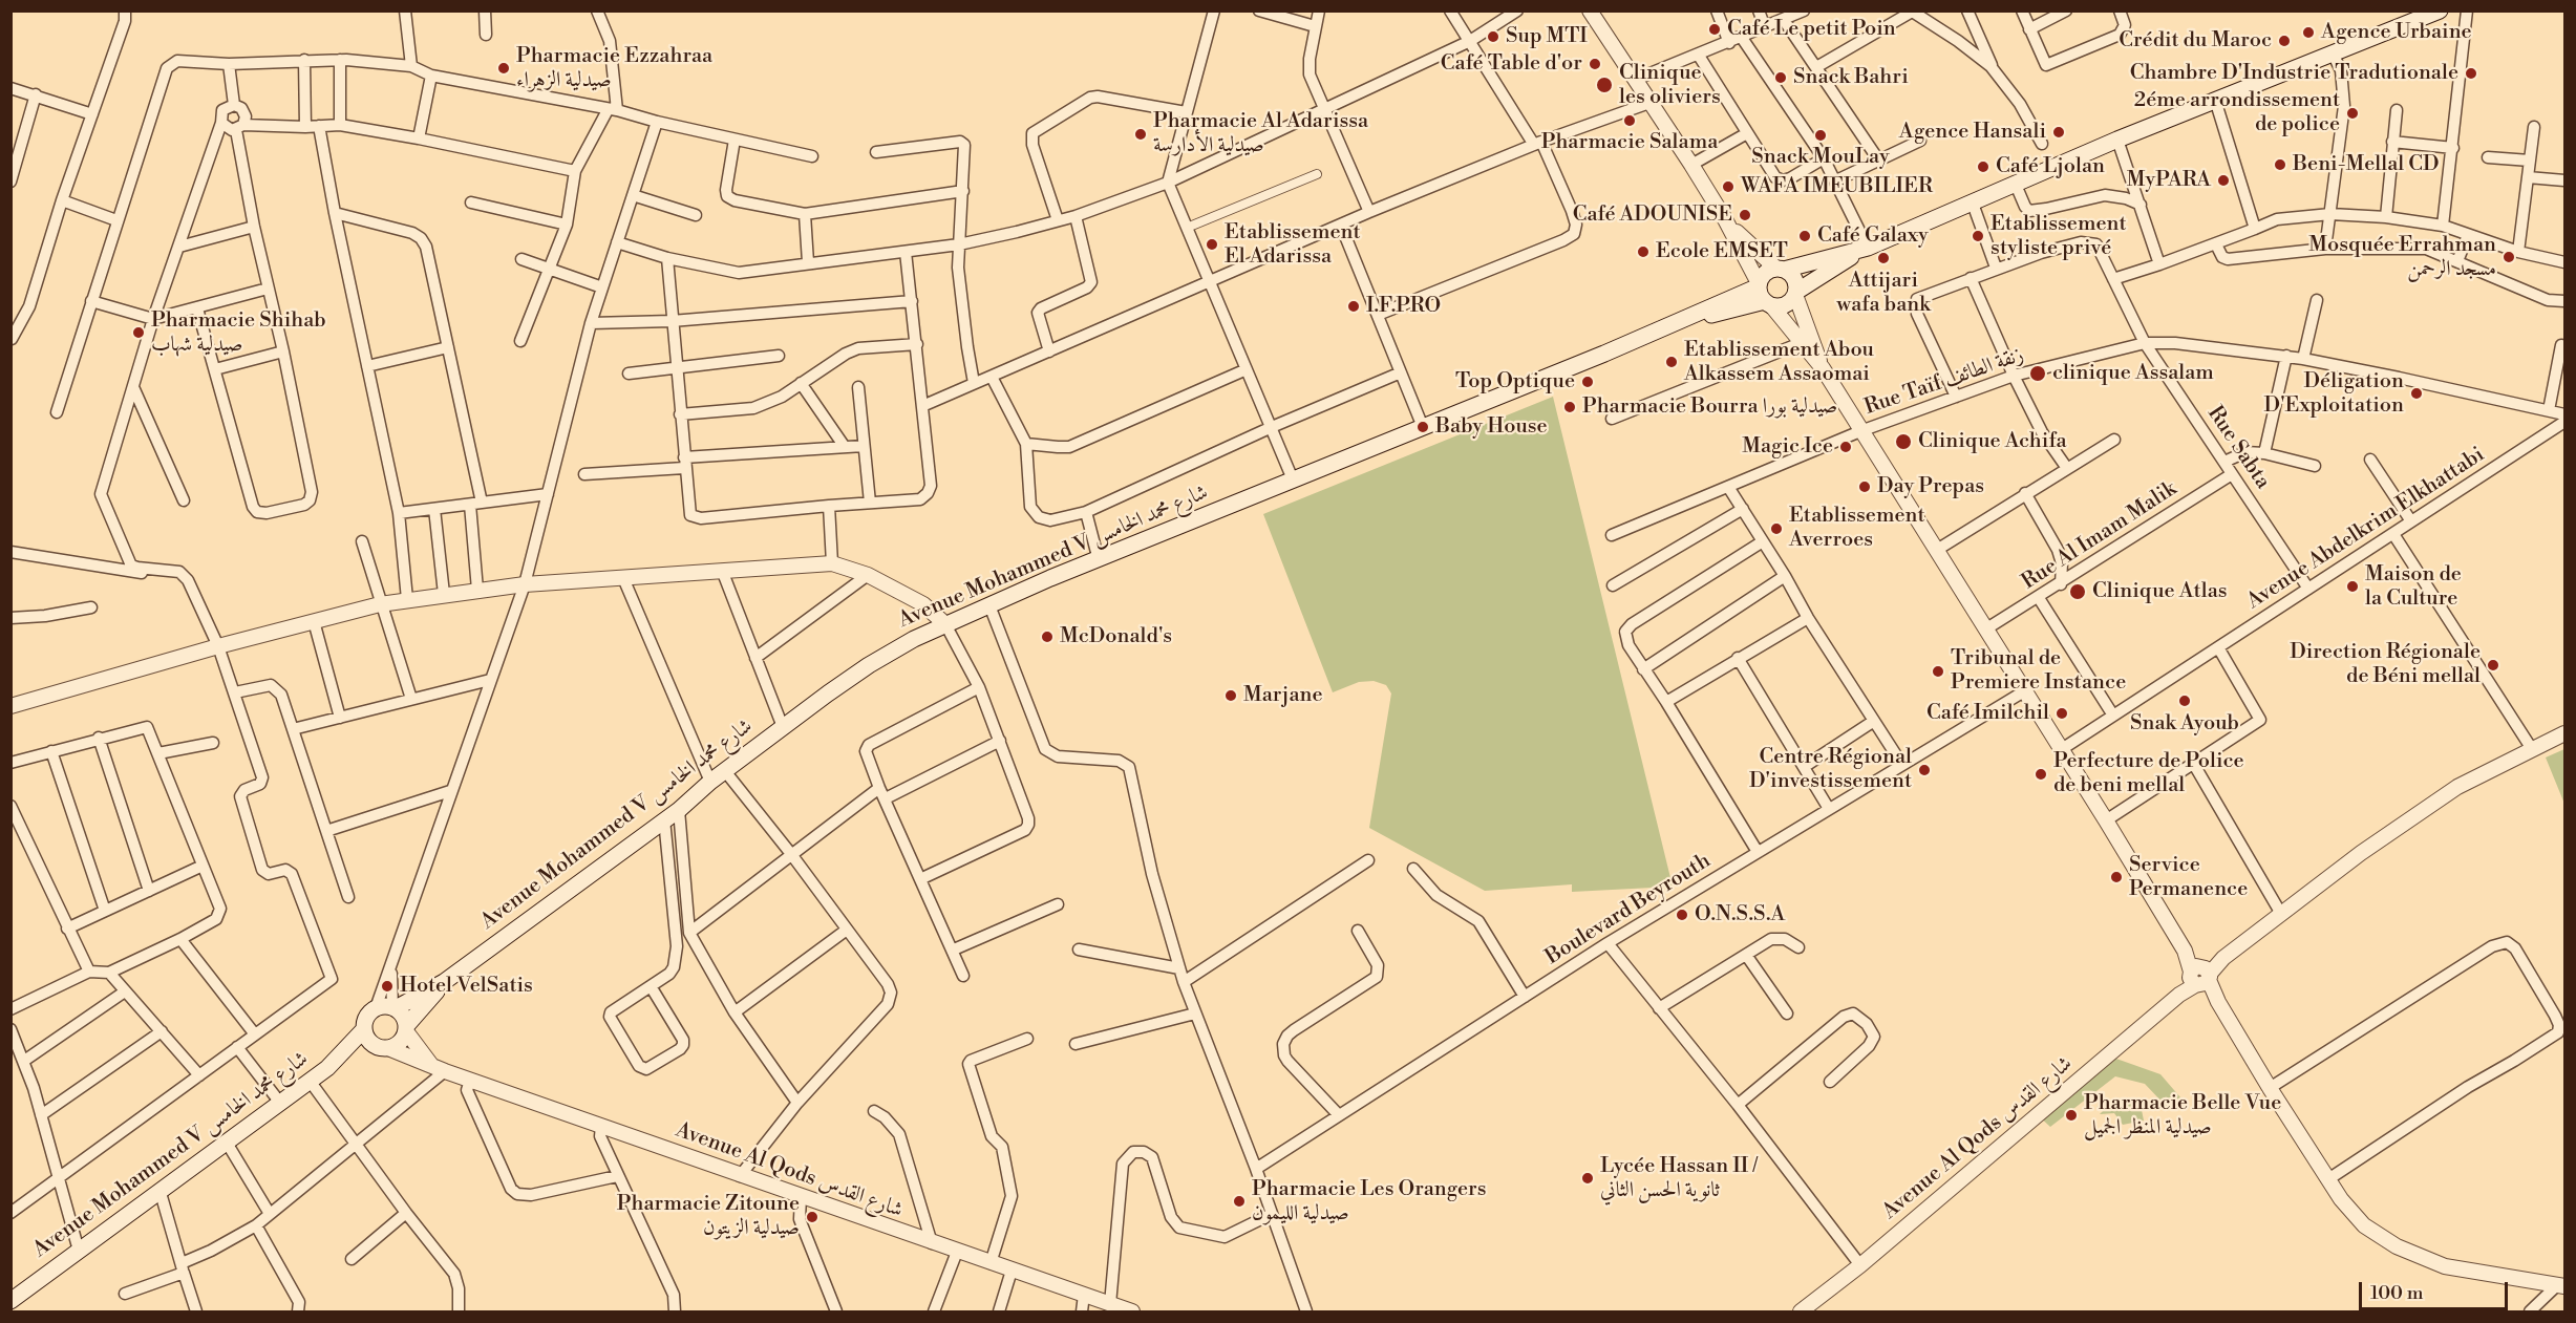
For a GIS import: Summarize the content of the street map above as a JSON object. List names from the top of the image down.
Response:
{
  "streets": {
    "main road": ["Avenue Mohammed V شارع محمد الخامس"],
    "street": [
      "Rue Taïf زنقة الطائف",
      "Rue Sabta",
      "Avenue Abdelkrim Elkhattabi",
      "Rue Al Imam Malik",
      "Boulevard Beyrouth",
      "Avenue Al Qods شارع القدس"
    ]
  },
  "crossings": [
    ["Rue Taïf زنقة الطائف", "Rue Sabta"],
    ["Rue Sabta", "Avenue Abdelkrim Elkhattabi"],
    ["Rue Sabta", "Rue Al Imam Malik"],
    ["Avenue Mohammed V شارع محمد الخامس", "Avenue Al Qods شارع القدس"]
  ],
  "places": [
    "Café Le petit Poin",
    "Agence Urbaine",
    "Sup MTI",
    "Crédit du Maroc",
    "Café Table d'or",
    "Pharmacie Ezzahraa صيدلية الزهراء",
    "Chambre D'Industrie Tradutionale",
    "Snack Bahri",
    "Clinique les oliviers",
    "2éme arrondissement de police",
    "Pharmacie Salama",
    "Agence Hansali",
    "Pharmacie Al Adarissa صيدلية الأدارسة",
    "Snack MouLay",
    "Beni-Mellal CD",
    "Café Ljolan",
    "MyPARA",
    "WAFA IMEUBILIER",
    "Café ADOUNISE",
    "Café Galaxy",
    "Etablissement styliste privé",
    "Etablissement El Adarissa",
    "Ecole EMSET",
    "Mosquée Errahman مسجد الرحمن",
    "Attijari wafa bank",
    "I.F.PRO",
    "Pharmacie Shihab صيدلية شهاب",
    "Etablissement Abou Alkassem Assaomai",
    "clinique Assalam",
    "Top Optique",
    "Déligation D'Exploitation",
    "Pharmacie Bourra صيدلية بورا",
    "Baby House",
    "Clinique Achifa",
    "Magic Ice",
    "Day Prepas",
    "Etablissement Averroes",
    "Maison de la Culture",
    "Clinique Atlas",
    "McDonald's",
    "Direction Régionale de Béni mellal",
    "Tribunal de Premiere Instance",
    "Marjane",
    "Snak Ayoub",
    "Café Imilchil",
    "Centre Régional D'investissement",
    "Perfecture de Police de beni mellal",
    "Service Permanence",
    "O.N.S.S.A",
    "Hotel VelSatis",
    "Pharmacie Belle Vue صيدلية المنظر الجميل",
    "Lycée Hassan II / ثانوية الحسن الثاني",
    "Pharmacie Les Orangers صيدلية الليمون",
    "Pharmacie Zitoune صيدلية الزيتون"
  ],
  "scale_bar": "100 m"
}
